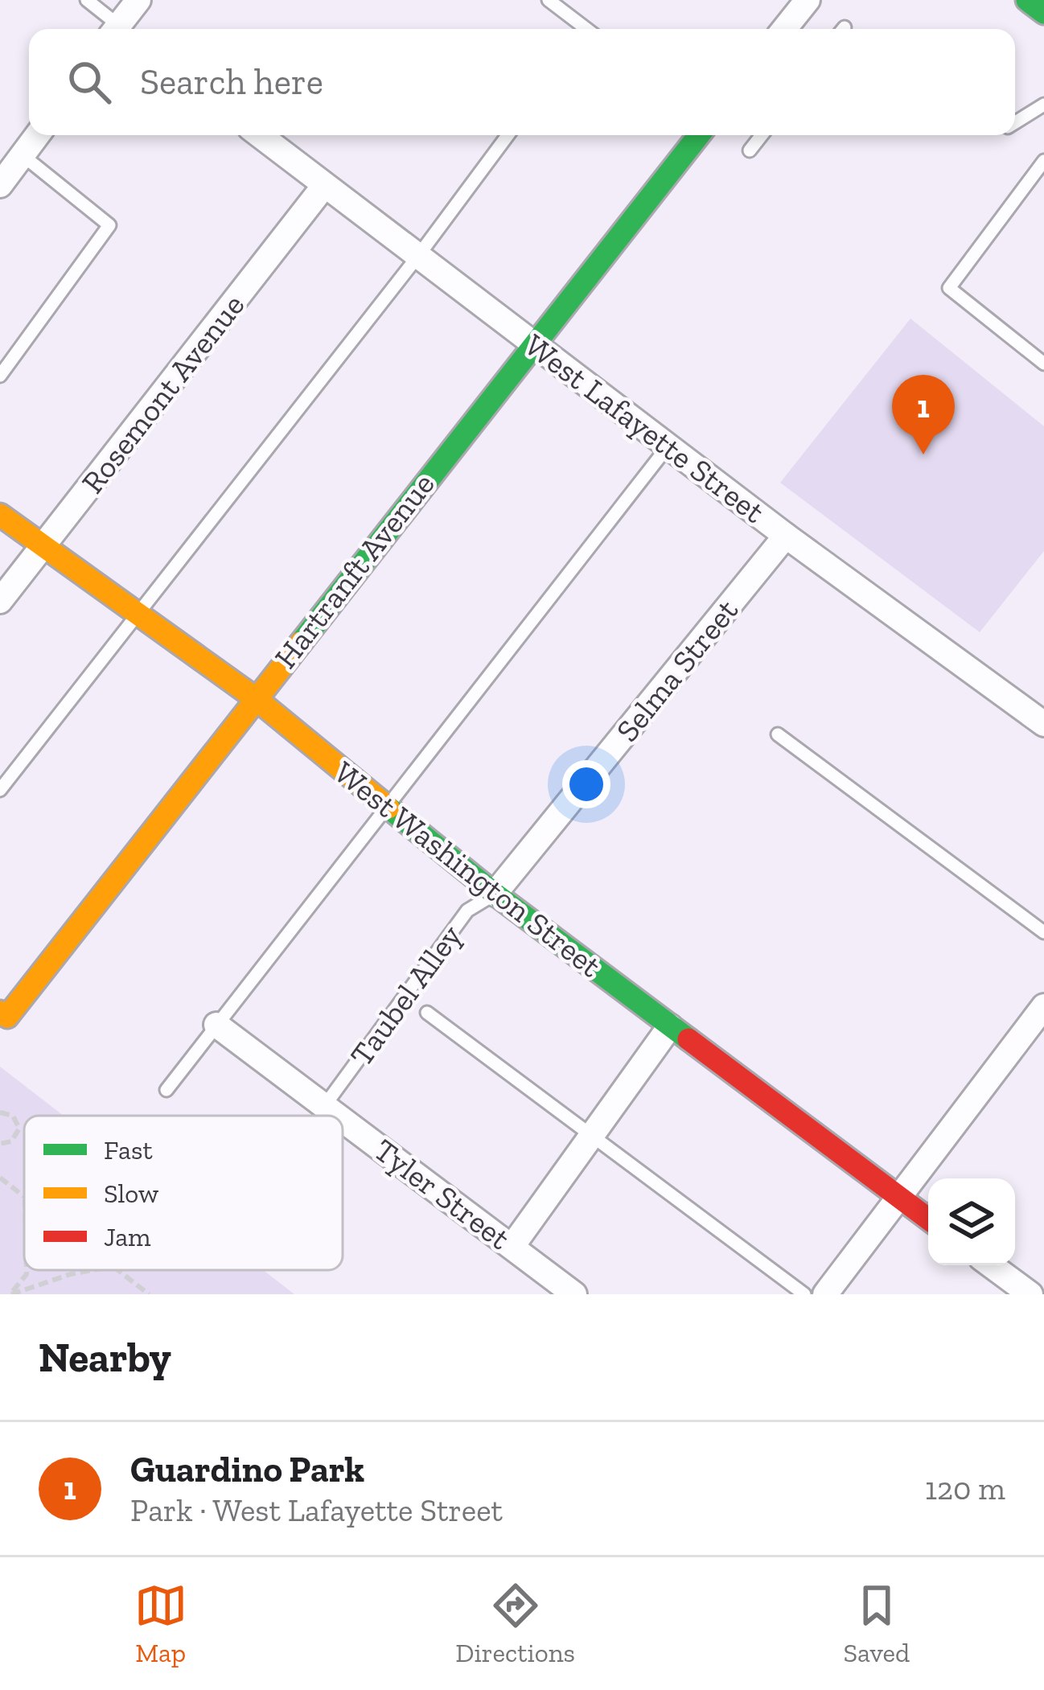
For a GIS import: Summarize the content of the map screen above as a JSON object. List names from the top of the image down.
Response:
{
  "streets": {
    "street": [
      "Rosemont Avenue",
      "West Lafayette Street",
      "Hartranft Avenue",
      "Selma Street",
      "West Washington Street",
      "Tyler Street"
    ],
    "lane": ["Taubel Alley"]
  },
  "crossings": [
    ["Rosemont Avenue", "West Lafayette Street"],
    ["Rosemont Avenue", "West Washington Street"],
    ["West Lafayette Street", "Hartranft Avenue"],
    ["West Lafayette Street", "Selma Street"],
    ["Hartranft Avenue", "West Washington Street"],
    ["Selma Street", "West Washington Street"],
    ["Selma Street", "Taubel Alley"],
    ["West Washington Street", "Taubel Alley"],
    ["Taubel Alley", "Tyler Street"]
  ],
  "legend": ["Fast", "Slow", "Jam"],
  "page": {
    "search": "Search here",
    "pins": "1",
    "heading": "Nearby",
    "list": [
      {
        "mark": "1",
        "name": "Guardino Park",
        "note": "Park · West Lafayette Street",
        "value": "120 m"
      }
    ],
    "nav": ["Map", "Directions", "Saved"]
  }
}
